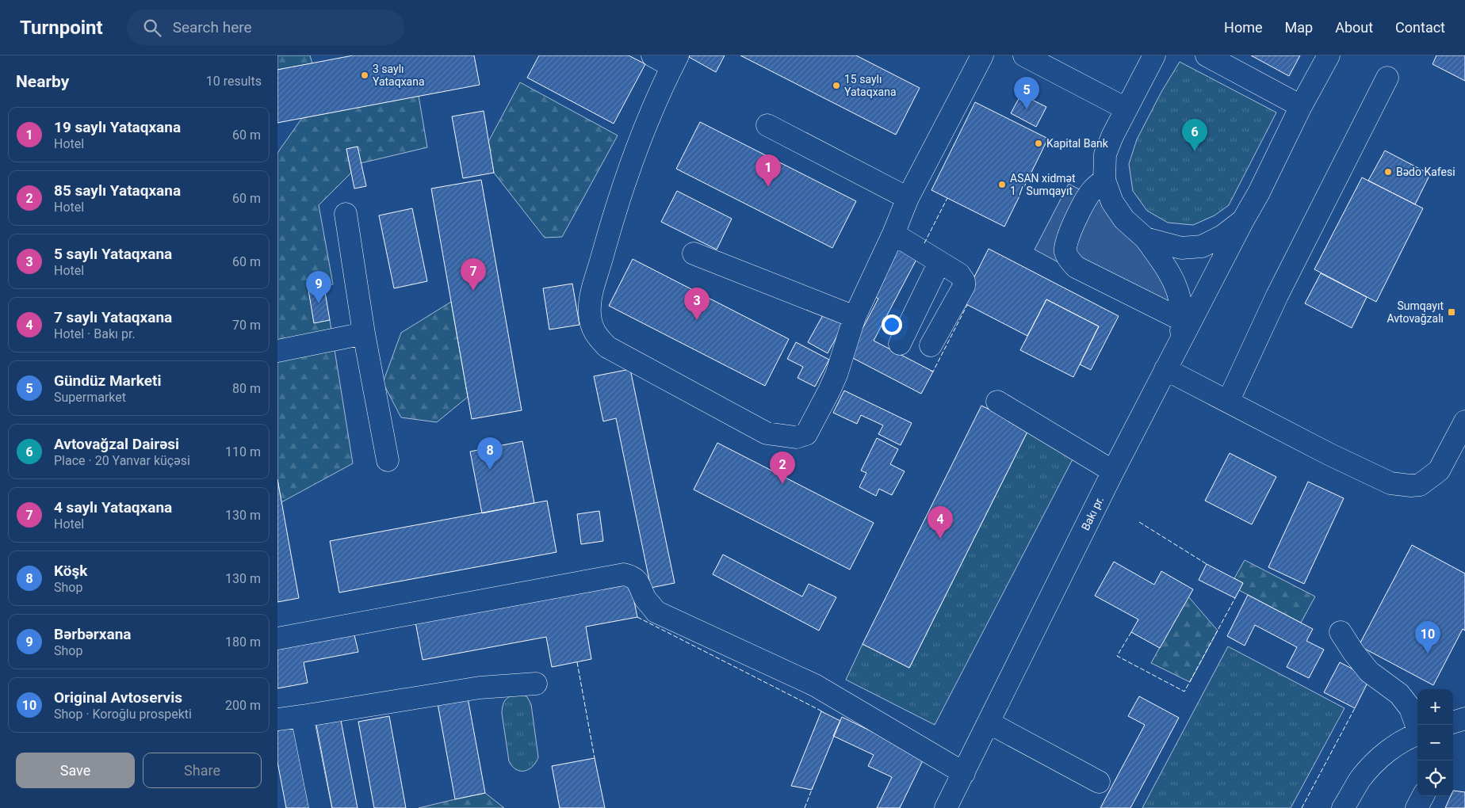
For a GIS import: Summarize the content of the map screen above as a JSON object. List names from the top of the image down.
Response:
{
  "streets": {
    "street": ["Bakı pr."]
  },
  "places": {
    "other": [
      "3 saylı Yataqxana",
      "15 saylı Yataqxana",
      "Kapital Bank",
      "Bədo Kafesi",
      "ASAN xidmət 1 / Sumqayıt"
    ],
    "transit": ["Sumqayıt Avtovağzalı"]
  },
  "page": {
    "header": "Turnpoint",
    "search": "Search here",
    "nav": [
      "Home",
      "Map",
      "About",
      "Contact"
    ],
    "heading": ["Nearby", "10 results"],
    "pins": [
      "5",
      "6",
      "1",
      "7",
      "9",
      "3",
      "8",
      "2",
      "4",
      "10"
    ],
    "list": [
      {
        "mark": "1",
        "name": "19 saylı Yataqxana",
        "note": "Hotel",
        "value": "60 m"
      },
      {
        "mark": "2",
        "name": "85 saylı Yataqxana",
        "note": "Hotel",
        "value": "60 m"
      },
      {
        "mark": "3",
        "name": "5 saylı Yataqxana",
        "note": "Hotel",
        "value": "60 m"
      },
      {
        "mark": "4",
        "name": "7 saylı Yataqxana",
        "note": "Hotel · Bakı pr.",
        "value": "70 m"
      },
      {
        "mark": "5",
        "name": "Gündüz Marketi",
        "note": "Supermarket",
        "value": "80 m"
      },
      {
        "mark": "6",
        "name": "Avtovağzal Dairəsi",
        "note": "Place · 20 Yanvar küçəsi",
        "value": "110 m"
      },
      {
        "mark": "7",
        "name": "4 saylı Yataqxana",
        "note": "Hotel",
        "value": "130 m"
      },
      {
        "mark": "8",
        "name": "Köşk",
        "note": "Shop",
        "value": "130 m"
      },
      {
        "mark": "9",
        "name": "Bərbərxana",
        "note": "Shop",
        "value": "180 m"
      },
      {
        "mark": "10",
        "name": "Original Avtoservis",
        "note": "Shop · Koroğlu prospekti",
        "value": "200 m"
      }
    ],
    "map_buttons": ["+", "−"],
    "buttons": ["Save", "Share"]
  }
}
